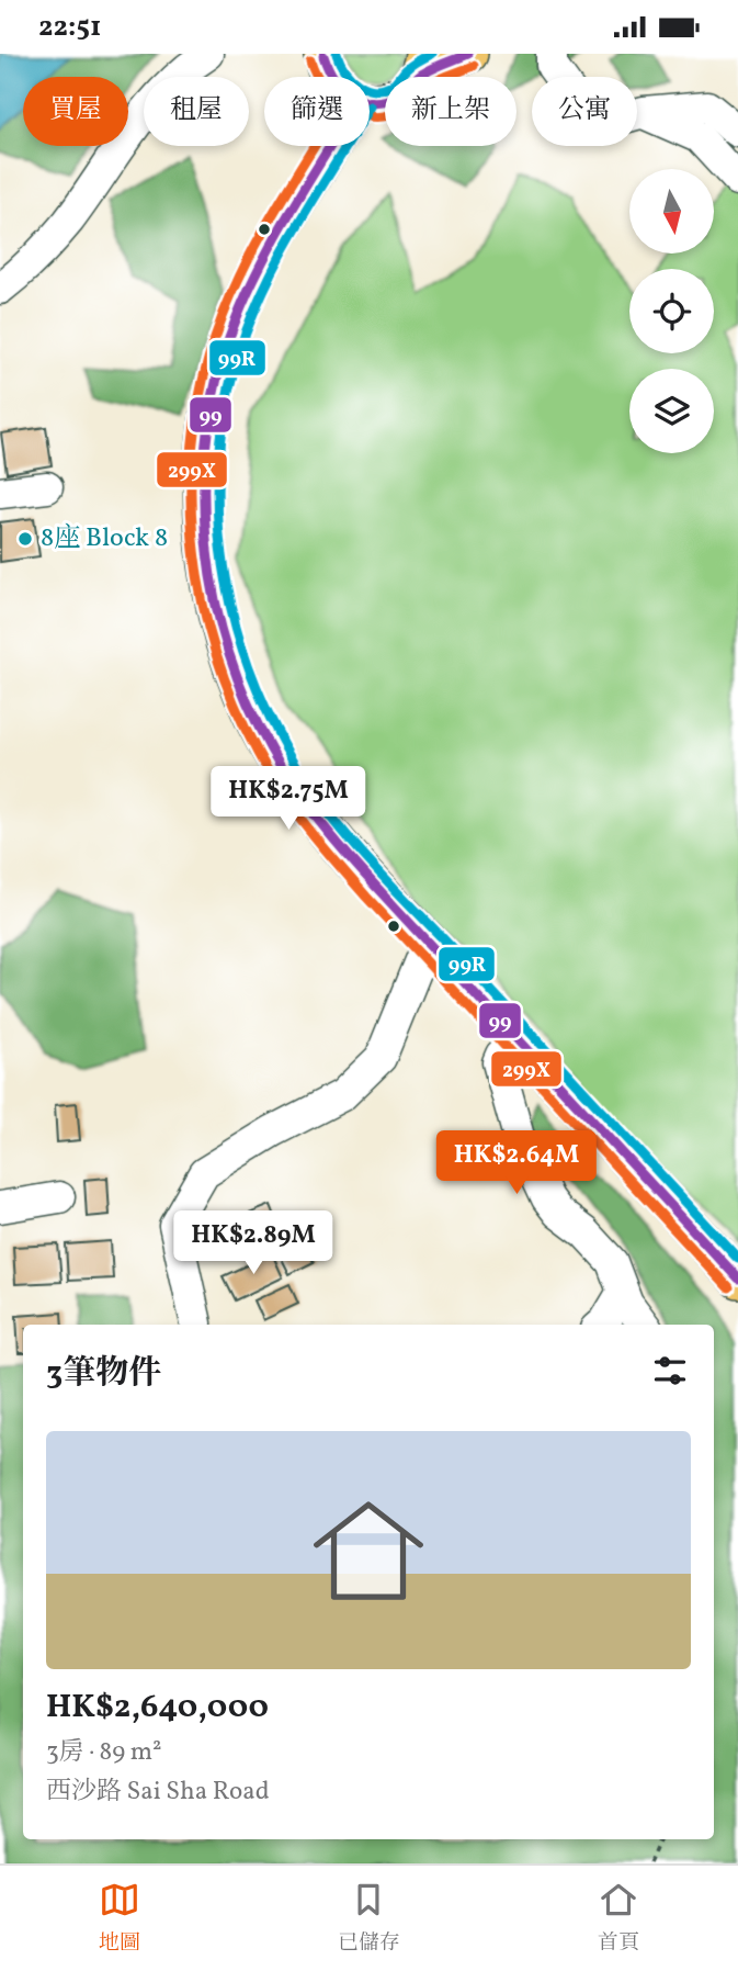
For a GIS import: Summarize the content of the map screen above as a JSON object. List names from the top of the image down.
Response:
{
  "places": ["8座 Block 8"],
  "lines": ["transit line 99", "transit line 99R", "transit line 299X"],
  "north": "bottom",
  "page": {
    "status": "22:51",
    "chip": [
      "買屋",
      "租屋",
      "篩選",
      "新上架",
      "公寓"
    ],
    "price": ["HK$2.75M", "HK$2.64M", "HK$2.89M"],
    "heading": "3筆物件",
    "list": [
      {
        "name": "HK$2,640,000",
        "note": "3房 · 89 m² · 西沙路 Sai Sha Road"
      }
    ],
    "tabs": ["地圖", "已儲存", "首頁"]
  }
}
